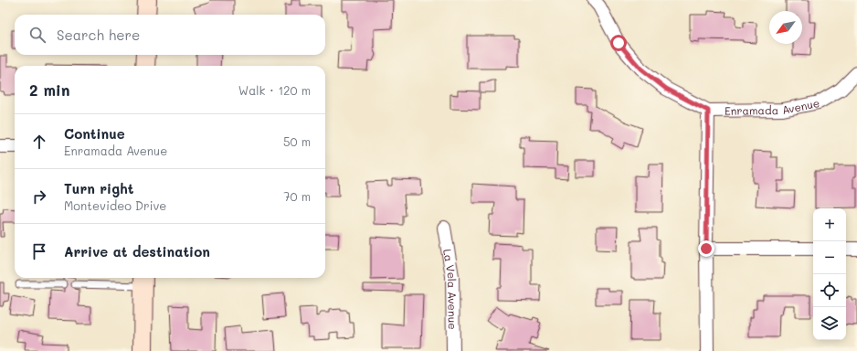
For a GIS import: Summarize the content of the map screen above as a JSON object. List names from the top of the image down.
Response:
{
  "streets": {
    "street": ["Enramada Avenue", "La Vela Avenue"]
  },
  "north": "bottom left",
  "page": {
    "search": "Search here",
    "heading": ["2 min", "Walk · 120 m"],
    "list": [
      ["Continue", "Enramada Avenue", "50 m"],
      ["Turn right", "Montevideo Drive", "70 m"],
      "Arrive at destination"
    ],
    "map_buttons": ["+", "−"]
  }
}
